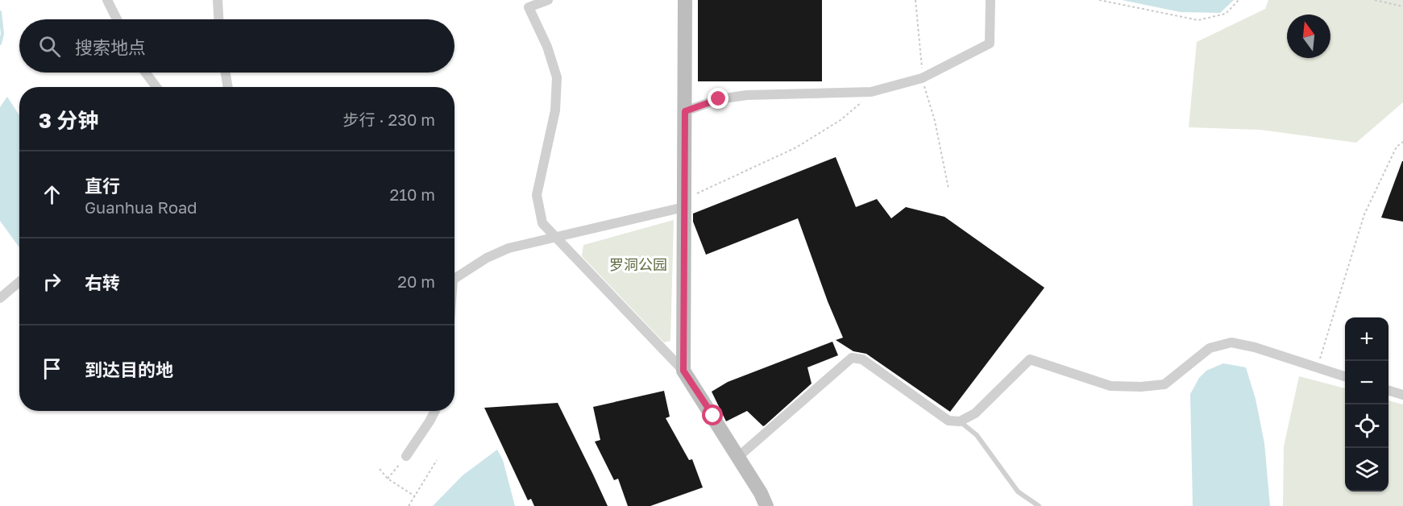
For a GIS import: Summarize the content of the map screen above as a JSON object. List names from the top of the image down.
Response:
{
  "parks": ["罗洞公园"],
  "north": "top",
  "page": {
    "search": "搜索地点",
    "heading": ["3 分钟", "步行 · 230 m"],
    "list": [
      ["直行", "Guanhua Road", "210 m"],
      ["右转", "20 m"],
      "到达目的地"
    ],
    "map_buttons": ["+", "−"]
  }
}
